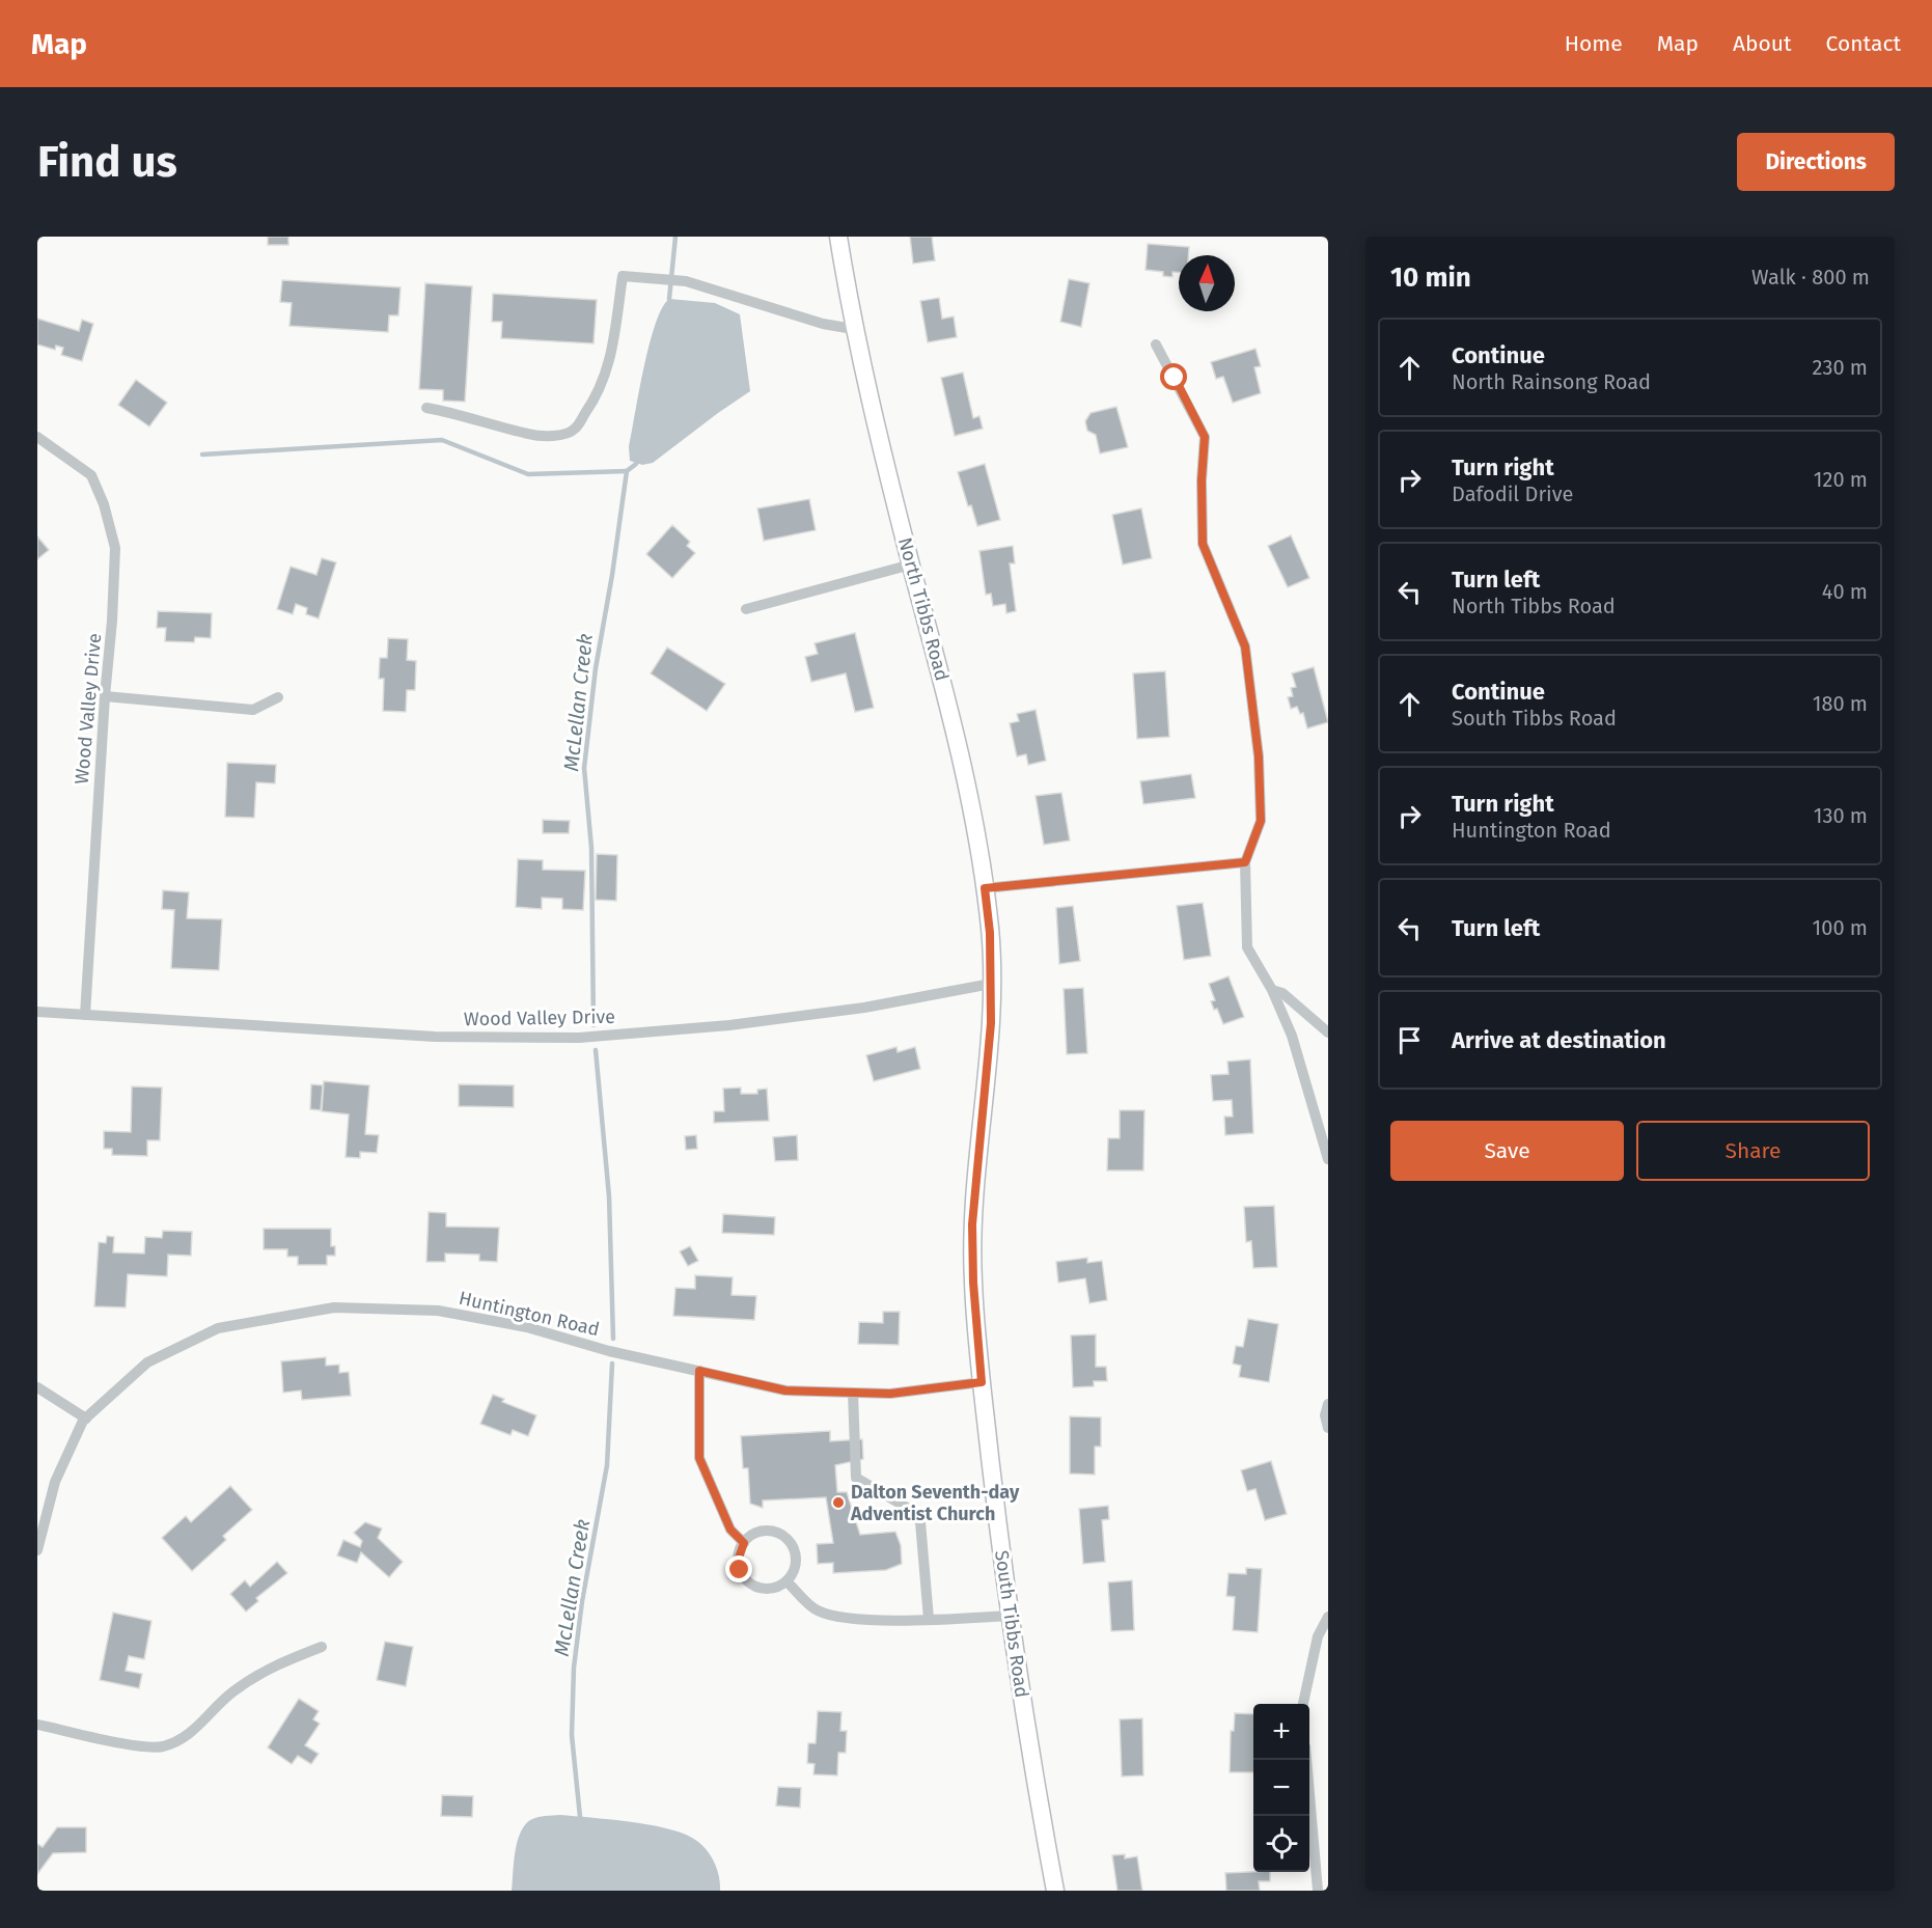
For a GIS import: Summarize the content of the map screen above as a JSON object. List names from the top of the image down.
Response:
{
  "streets": {
    "street": [
      "North Tibbs Road",
      "Wood Valley Drive",
      "Huntington Road",
      "South Tibbs Road"
    ]
  },
  "crossings": [
    ["North Tibbs Road", "Wood Valley Drive"],
    ["North Tibbs Road", "South Tibbs Road"],
    ["Wood Valley Drive", "South Tibbs Road"],
    ["Huntington Road", "South Tibbs Road"]
  ],
  "water": ["McLellan Creek"],
  "places": ["Dalton Seventh-day Adventist Church"],
  "north": "top",
  "page": {
    "header": "Map",
    "nav": [
      "Home",
      "Map",
      "About",
      "Contact"
    ],
    "buttons": [
      "Directions",
      ["Save", "Share"]
    ],
    "title": "Find us",
    "heading": ["10 min", "Walk · 800 m"],
    "list": [
      ["Continue", "North Rainsong Road", "230 m"],
      ["Turn right", "Dafodil Drive", "120 m"],
      ["Turn left", "North Tibbs Road", "40 m"],
      ["Continue", "South Tibbs Road", "180 m"],
      ["Turn right", "Huntington Road", "130 m"],
      ["Turn left", "100 m"],
      "Arrive at destination"
    ],
    "map_buttons": ["+", "−"]
  }
}
